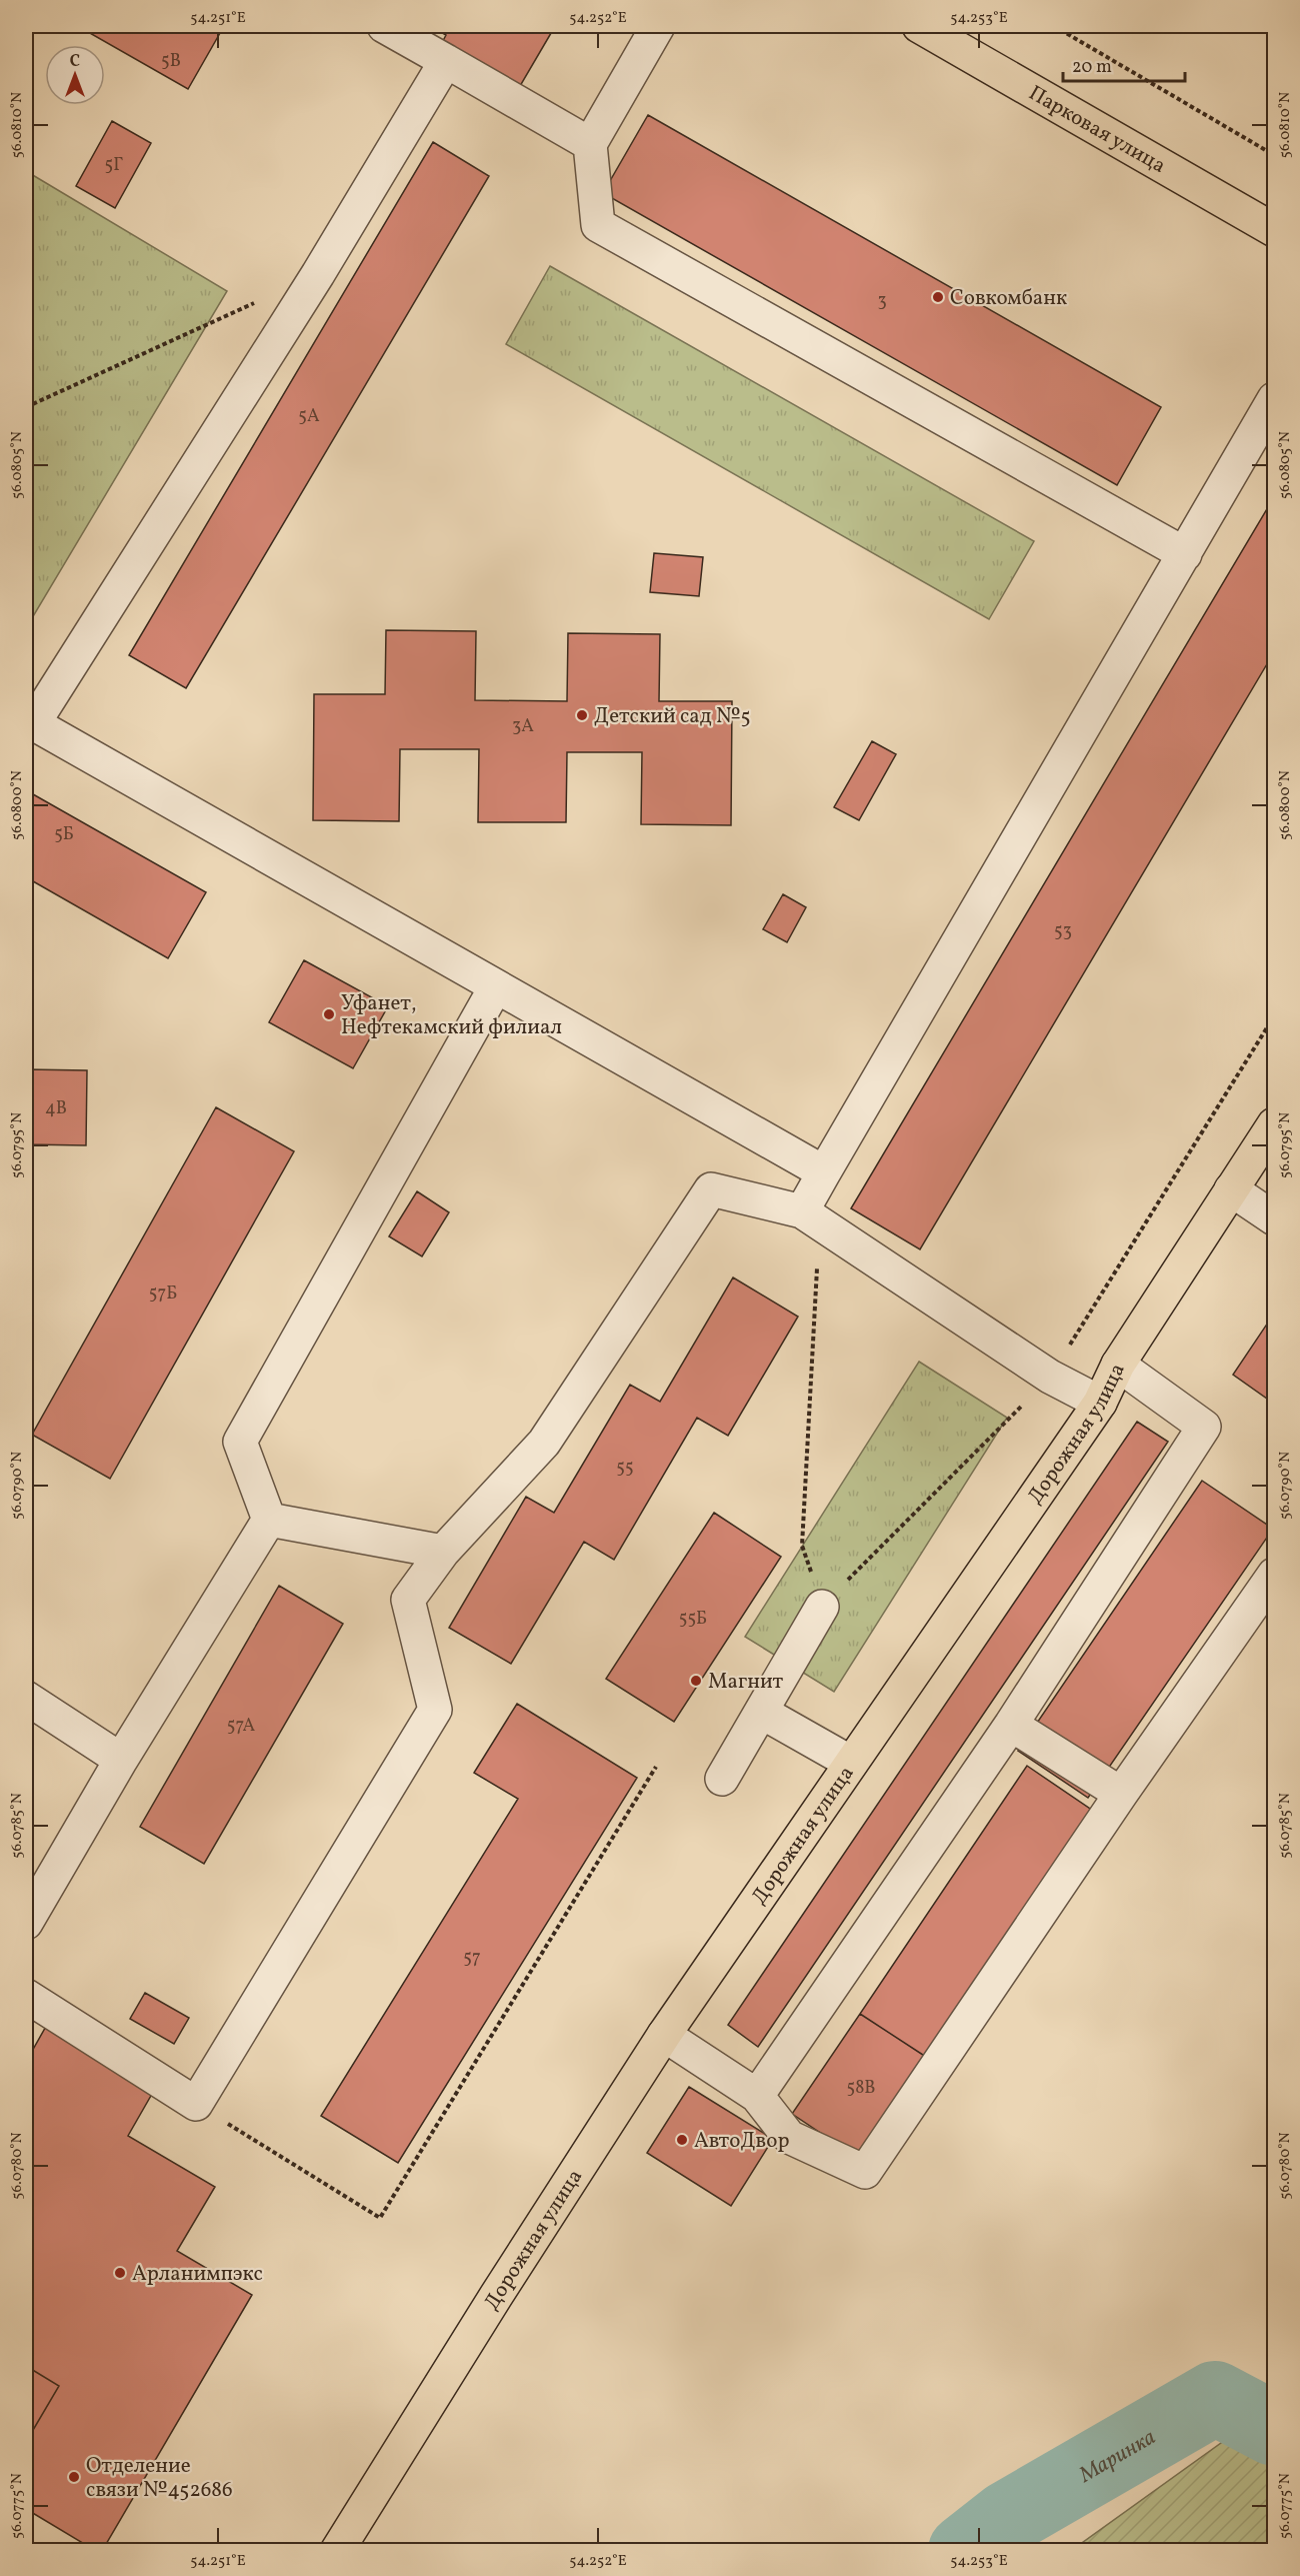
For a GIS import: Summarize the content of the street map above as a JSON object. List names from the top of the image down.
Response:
{
  "streets": {
    "main road": ["Парковая улица", "Дорожная улица"]
  },
  "water": ["Маринка"],
  "places": [
    "Совкомбанк",
    "Детский сад №5",
    "Уфанет, Нефтекамский филиал",
    "Магнит",
    "АвтоДвор",
    "Арланимпэкс",
    "Отделение связи №452686"
  ],
  "house_numbers": [
    "5В",
    "5Г",
    "3",
    "5А",
    "3А",
    "5Б",
    "53",
    "4В",
    "57Б",
    "55",
    "55Б",
    "57А",
    "57",
    "58В"
  ],
  "scale_bar": "20 m",
  "north": "top",
  "coordinates": [
    "54.251°E",
    "54.252°E",
    "54.253°E",
    "56.0810°N",
    "56.0805°N",
    "56.0800°N",
    "56.0795°N",
    "56.0790°N",
    "56.0785°N",
    "56.0780°N",
    "56.0775°N"
  ]
}
